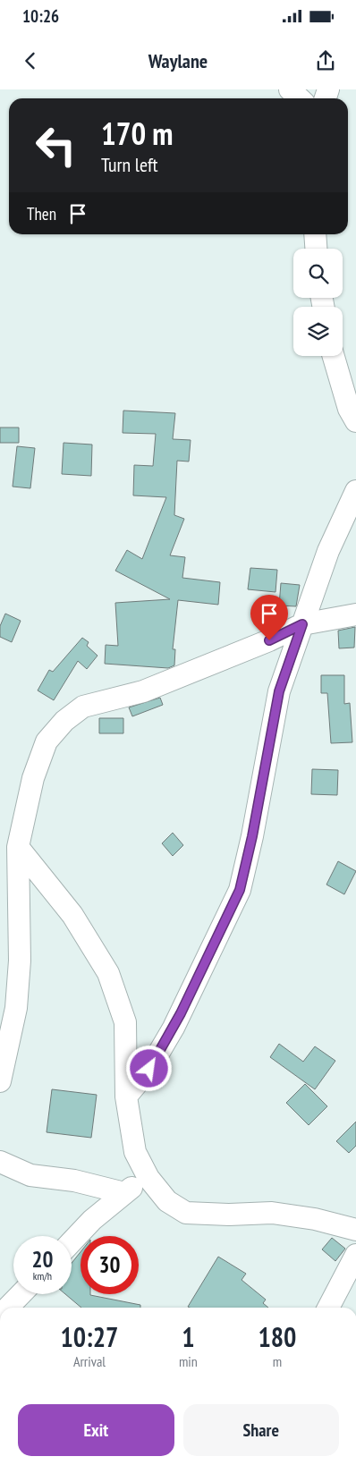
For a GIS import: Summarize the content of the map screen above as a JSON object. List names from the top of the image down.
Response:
{
  "page": {
    "status": "10:26",
    "header": "Waylane",
    "turn": ["170 m", "Turn left"],
    "then": "Then",
    "speed": "20 km/h",
    "limit": "30",
    "eta": [
      "10:27",
      "Arrival",
      "1",
      "min",
      "180",
      "m"
    ],
    "buttons": ["Exit", "Share"]
  }
}
